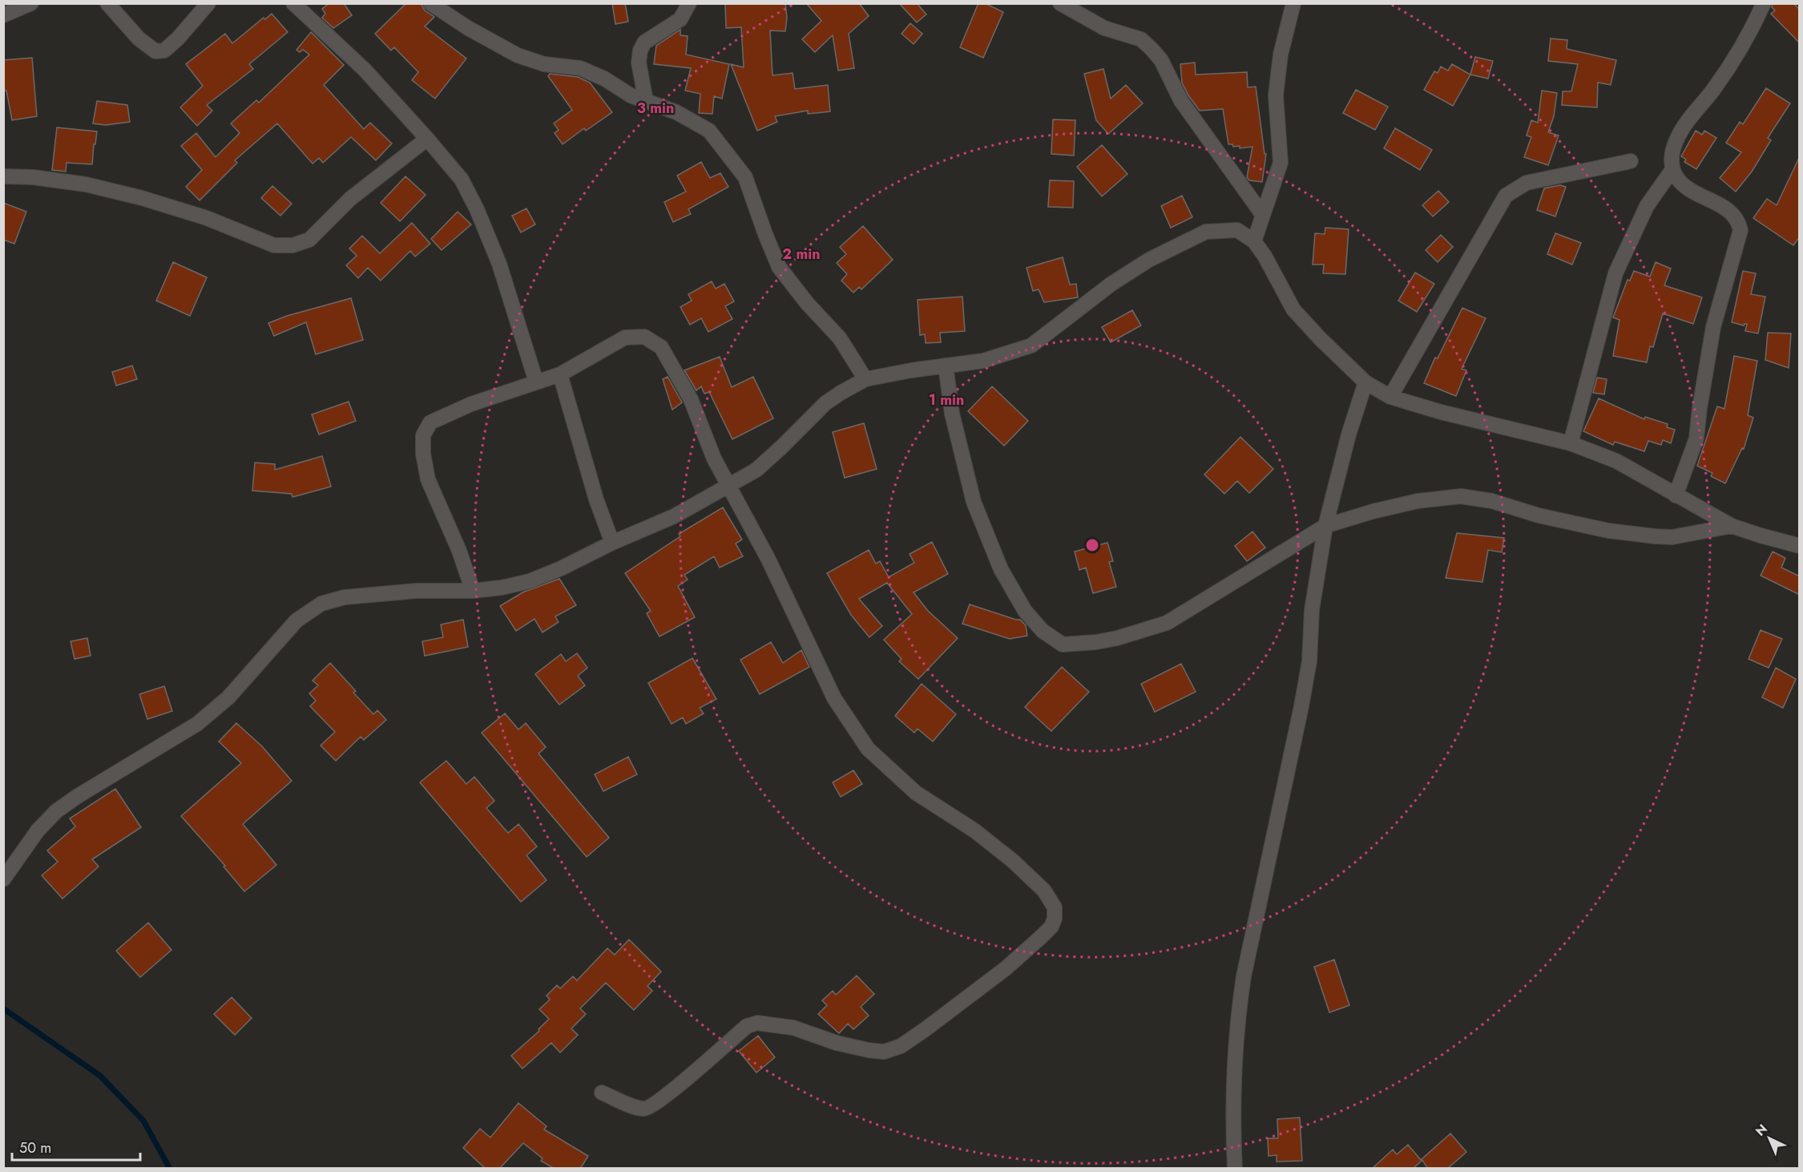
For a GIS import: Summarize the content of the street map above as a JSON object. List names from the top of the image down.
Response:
{
  "scale_bar": "50 m",
  "north": "top left",
  "rings": ["3 min", "2 min", "1 min"]
}
